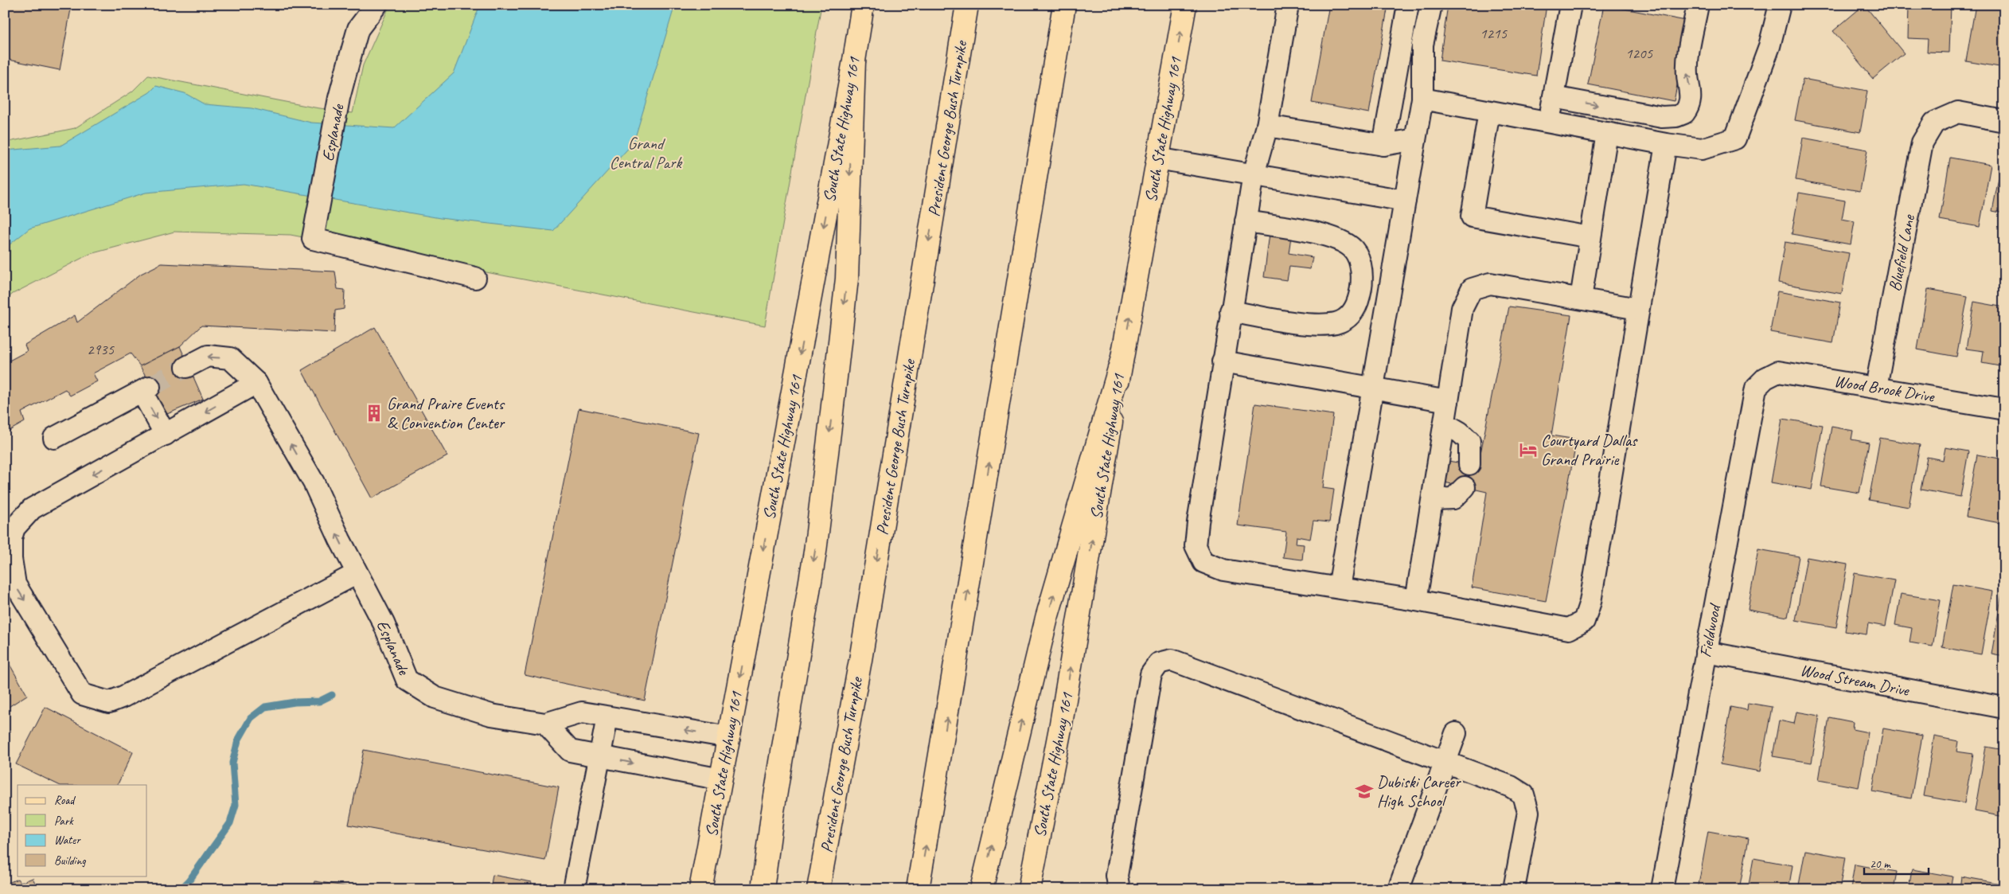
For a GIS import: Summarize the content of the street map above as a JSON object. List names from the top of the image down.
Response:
{
  "streets": {
    "main road": ["President George Bush Turnpike", "South State Highway 161"],
    "street": [
      "Esplanade",
      "Bluefield Lane",
      "Wood Brook Drive",
      "Fieldwood",
      "Wood Stream Drive"
    ]
  },
  "crossings": [
    ["Bluefield Lane", "Wood Brook Drive"],
    ["Wood Brook Drive", "Fieldwood"],
    ["Fieldwood", "Wood Stream Drive"]
  ],
  "parks": ["Grand Central Park"],
  "places": {
    "building": ["Grand Praire Events & Convention Center"],
    "hotel": ["Courtyard Dallas Grand Prairie"],
    "school or university": ["Dubiski Career High School"]
  },
  "house_numbers": ["1215", "1205", "2935"],
  "legend": [
    "Road",
    "Park",
    "Water",
    "Building"
  ],
  "scale_bar": "20 m"
}
